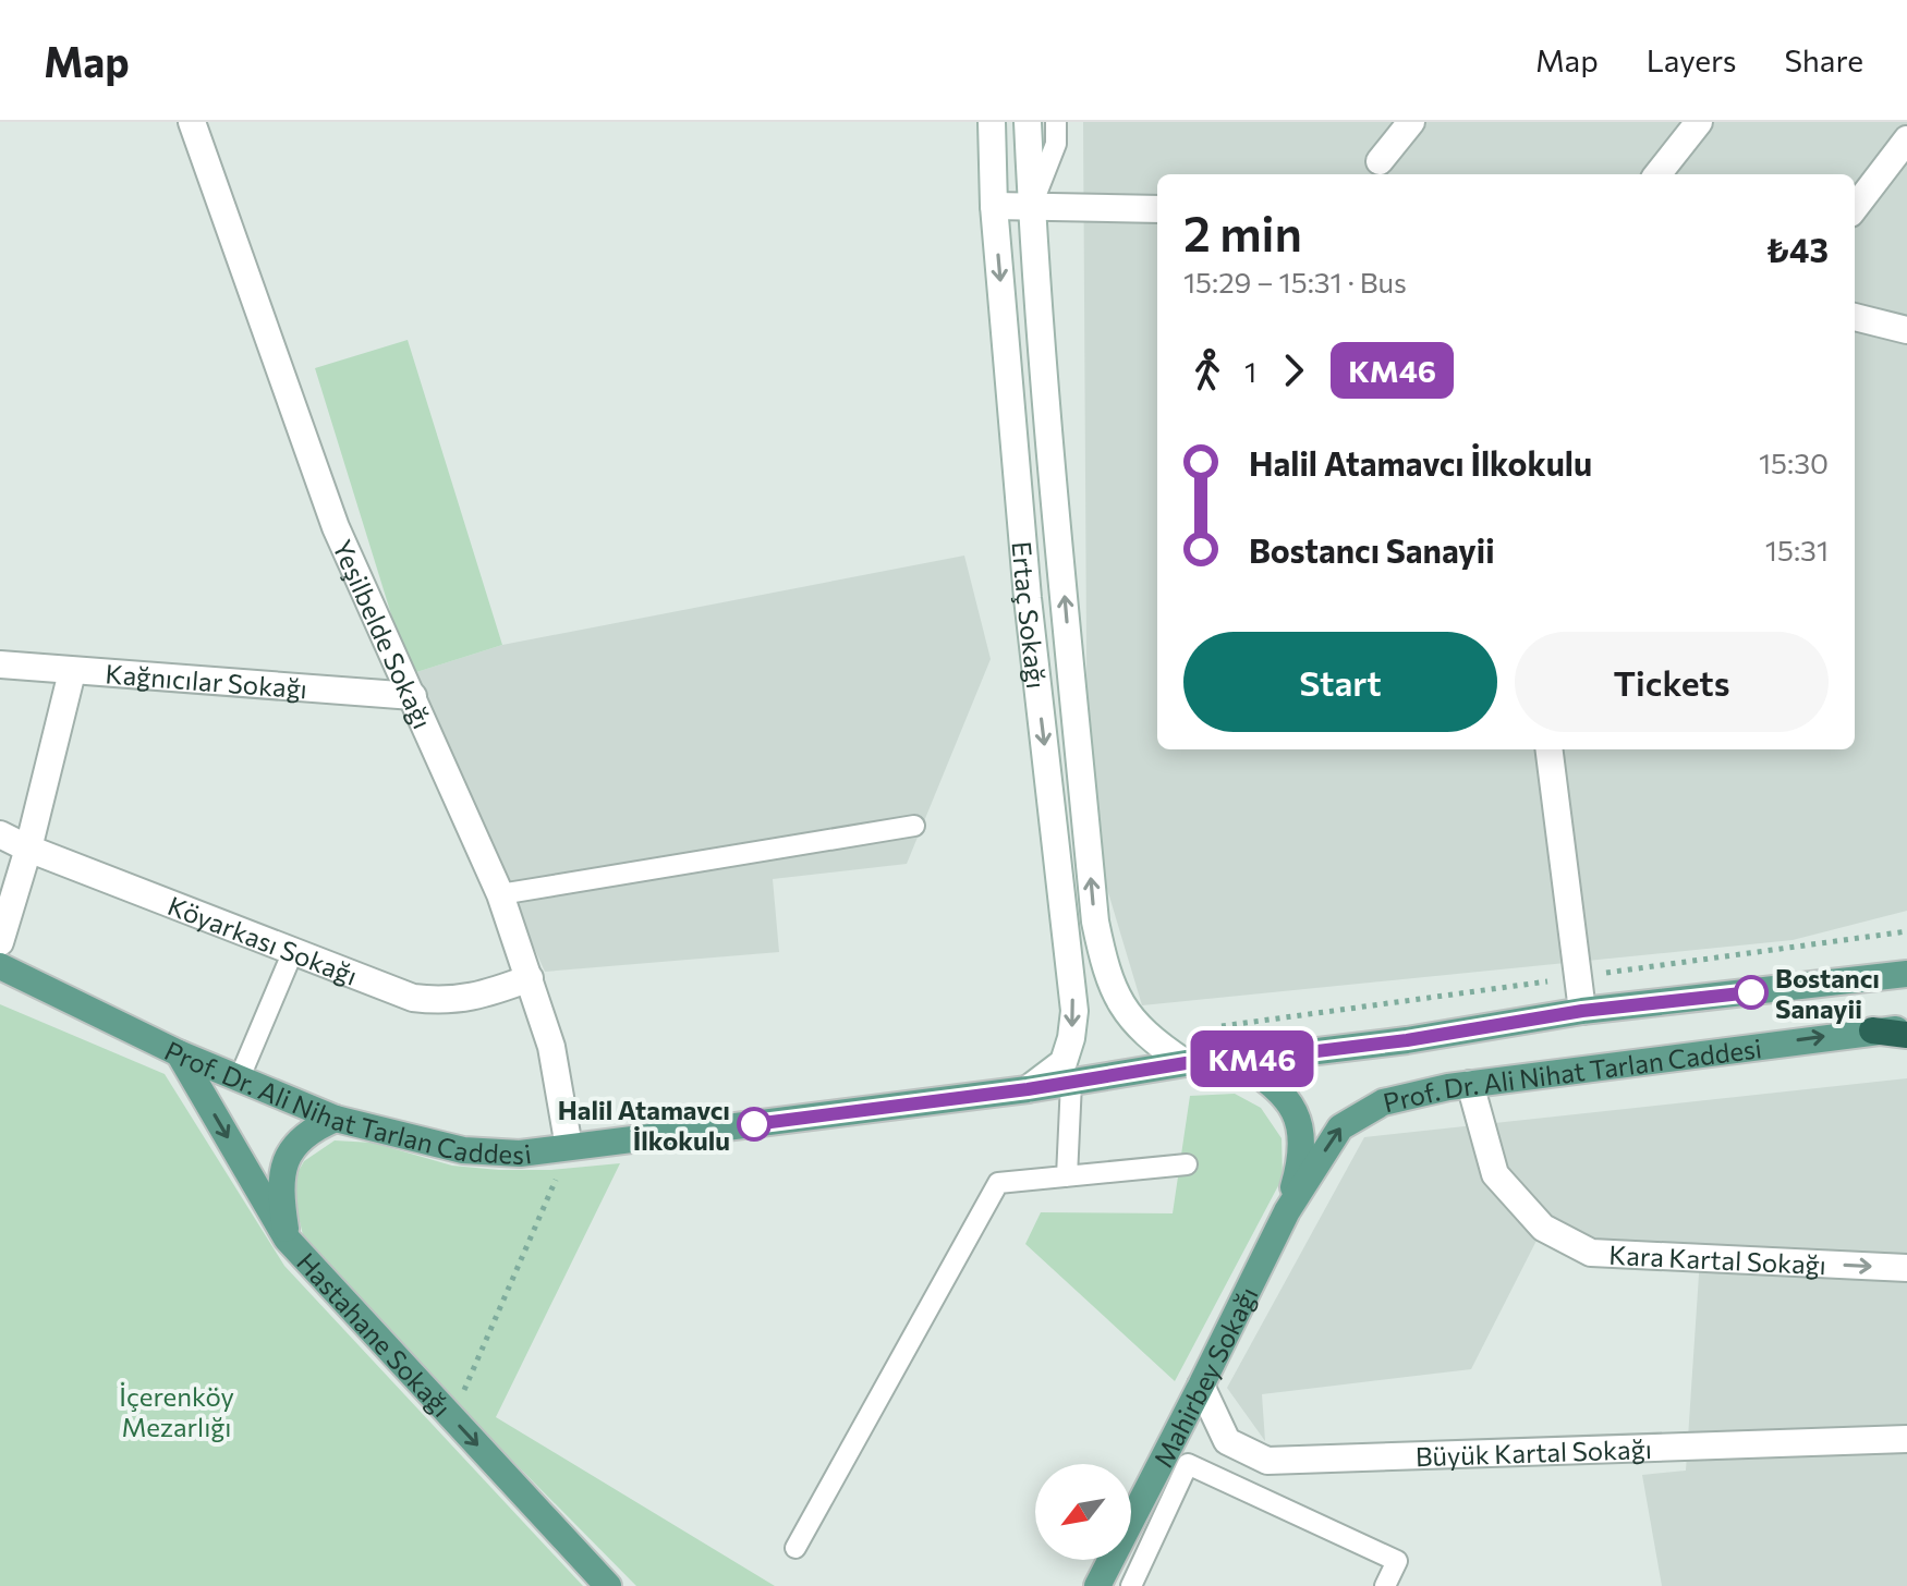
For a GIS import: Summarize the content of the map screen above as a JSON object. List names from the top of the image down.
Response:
{
  "streets": {
    "main road": ["Prof. Dr. Ali Nihat Tarlan Caddesi", "Hastahane Sokağı", "Mahirbey Sokağı"],
    "street": [
      "Ertaç Sokağı",
      "Yeşilbelde Sokağı",
      "Kağnıcılar Sokağı",
      "Köyarkası Sokağı",
      "Kara Kartal Sokağı",
      "Büyük Kartal Sokağı"
    ]
  },
  "crossings": [
    ["Ertaç Sokağı", "Prof. Dr. Ali Nihat Tarlan Caddesi"],
    ["Yeşilbelde Sokağı", "Kağnıcılar Sokağı"],
    ["Yeşilbelde Sokağı", "Köyarkası Sokağı"],
    ["Yeşilbelde Sokağı", "Prof. Dr. Ali Nihat Tarlan Caddesi"],
    ["Prof. Dr. Ali Nihat Tarlan Caddesi", "Kara Kartal Sokağı"],
    ["Prof. Dr. Ali Nihat Tarlan Caddesi", "Hastahane Sokağı"],
    ["Prof. Dr. Ali Nihat Tarlan Caddesi", "Mahirbey Sokağı"],
    ["Mahirbey Sokağı", "Büyük Kartal Sokağı"]
  ],
  "one_way": ["Kara Kartal Sokağı", "Hastahane Sokağı"],
  "parks": ["İçerenköy Mezarlığı"],
  "places": ["Bostancı Sanayii", "Halil Atamavcı İlkokulu"],
  "lines": ["bus line KM46"],
  "north": "bottom left",
  "page": {
    "header": "Map",
    "nav": ["Map", "Layers", "Share"],
    "on_map": "KM46",
    "heading": ["2 min", "15:29 – 15:31 · Bus", "₺43"],
    "legs": ["1", "KM46"],
    "list": [
      {
        "name": "Halil Atamavcı İlkokulu",
        "value": "15:30"
      },
      {
        "name": "Bostancı Sanayii",
        "value": "15:31"
      }
    ],
    "buttons": ["Start", "Tickets"]
  }
}
